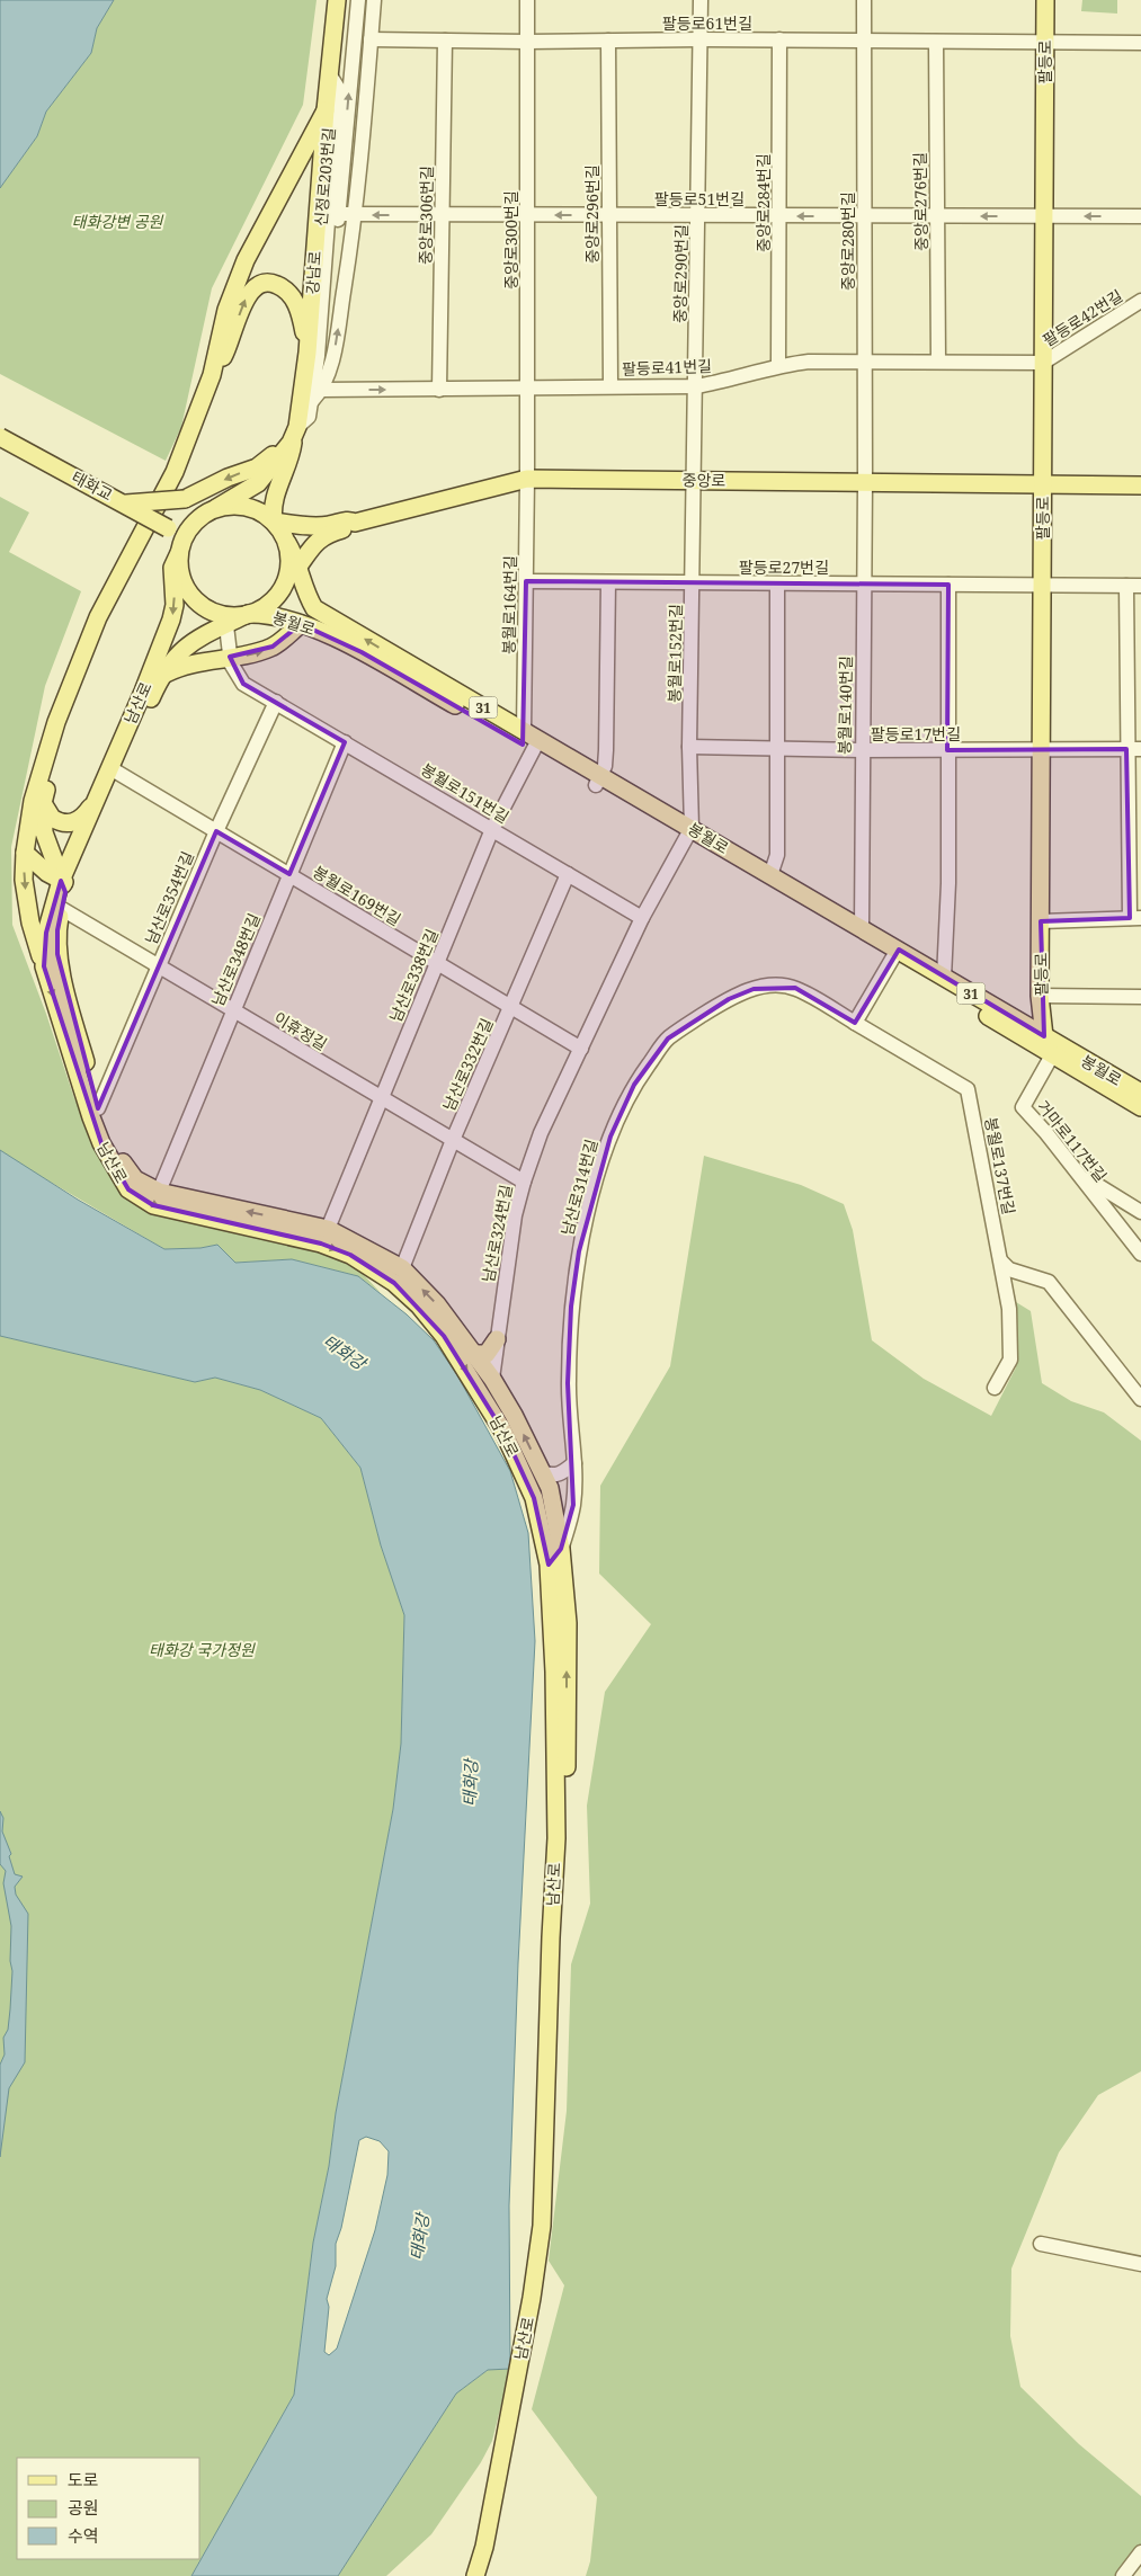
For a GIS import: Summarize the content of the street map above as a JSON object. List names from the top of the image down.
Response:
{
  "streets": {
    "main road": [
      "팔등로",
      "강남로",
      "중앙로",
      "태화교",
      "봉월로",
      "남산로",
      "31"
    ],
    "street": [
      "팔등로61번길",
      "신정로203번길",
      "팔등로51번길",
      "중앙로276번길",
      "중앙로284번길",
      "중앙로296번길",
      "중앙로306번길",
      "중앙로300번길",
      "중앙로280번길",
      "중앙로290번길",
      "팔등로42번길",
      "팔등로41번길",
      "팔등로27번길",
      "봉월로164번길",
      "봉월로152번길",
      "봉월로140번길",
      "팔등로17번길",
      "봉월로151번길",
      "봉월로169번길",
      "남산로354번길",
      "남산로348번길",
      "남산로338번길",
      "이휴정길",
      "남산로332번길",
      "거마로117번길",
      "봉월로137번길",
      "남산로314번길",
      "남산로324번길"
    ]
  },
  "crossings": [
    ["팔등로61번길", "팔등로"],
    ["팔등로61번길", "중앙로276번길"],
    ["팔등로61번길", "중앙로284번길"],
    ["팔등로61번길", "중앙로296번길"],
    ["팔등로61번길", "중앙로306번길"],
    ["팔등로61번길", "중앙로300번길"],
    ["팔등로61번길", "중앙로280번길"],
    ["팔등로61번길", "중앙로290번길"],
    ["팔등로", "팔등로51번길"],
    ["팔등로", "팔등로42번길"],
    ["팔등로", "팔등로41번길"],
    ["팔등로", "중앙로"],
    ["팔등로", "팔등로27번길"],
    ["팔등로", "봉월로"],
    ["팔등로", "팔등로17번길"],
    ["팔등로", "거마로117번길"],
    ["신정로203번길", "팔등로51번길"],
    ["신정로203번길", "강남로"],
    ["팔등로51번길", "중앙로276번길"],
    ["팔등로51번길", "중앙로284번길"],
    ["팔등로51번길", "중앙로296번길"],
    ["팔등로51번길", "중앙로306번길"],
    ["팔등로51번길", "중앙로300번길"],
    ["팔등로51번길", "중앙로280번길"],
    ["팔등로51번길", "중앙로290번길"],
    ["중앙로276번길", "팔등로41번길"],
    ["중앙로284번길", "팔등로41번길"],
    ["중앙로296번길", "팔등로41번길"],
    ["중앙로306번길", "팔등로41번길"],
    ["중앙로300번길", "팔등로41번길"],
    ["중앙로300번길", "중앙로"],
    ["중앙로300번길", "봉월로164번길"],
    ["중앙로280번길", "팔등로41번길"],
    ["중앙로280번길", "중앙로"],
    ["중앙로280번길", "봉월로140번길"],
    ["강남로", "중앙로"],
    ["강남로", "태화교"],
    ["강남로", "봉월로"],
    ["강남로", "남산로"],
    ["강남로", "봉월로151번길"],
    ["중앙로290번길", "팔등로41번길"],
    ["중앙로290번길", "중앙로"],
    ["중앙로290번길", "봉월로152번길"],
    ["팔등로42번길", "팔등로41번길"],
    ["중앙로", "태화교"],
    ["중앙로", "봉월로164번길"],
    ["중앙로", "봉월로"],
    ["중앙로", "봉월로152번길"],
    ["중앙로", "남산로"],
    ["중앙로", "봉월로140번길"],
    ["중앙로", "봉월로151번길"],
    ["태화교", "봉월로"],
    ["태화교", "남산로"],
    ["태화교", "봉월로151번길"],
    ["팔등로27번길", "봉월로164번길"],
    ["팔등로27번길", "봉월로152번길"],
    ["팔등로27번길", "봉월로140번길"],
    ["봉월로164번길", "봉월로"],
    ["봉월로164번길", "남산로338번길"],
    ["봉월로", "봉월로152번길"],
    ["봉월로", "남산로"],
    ["봉월로", "봉월로140번길"],
    ["봉월로", "봉월로151번길"],
    ["봉월로", "남산로338번길"],
    ["봉월로", "거마로117번길"],
    ["봉월로152번길", "팔등로17번길"],
    ["남산로", "봉월로151번길"],
    ["남산로", "봉월로169번길"],
    ["남산로", "남산로354번길"],
    ["남산로", "남산로348번길"],
    ["남산로", "남산로338번길"],
    ["남산로", "이휴정길"],
    ["남산로", "남산로332번길"],
    ["남산로", "남산로314번길"],
    ["남산로", "남산로324번길"],
    ["봉월로140번길", "팔등로17번길"],
    ["봉월로151번길", "남산로354번길"],
    ["봉월로151번길", "남산로348번길"],
    ["봉월로151번길", "남산로338번길"],
    ["봉월로151번길", "남산로332번길"],
    ["봉월로151번길", "남산로324번길"],
    ["봉월로169번길", "남산로354번길"],
    ["봉월로169번길", "남산로348번길"],
    ["봉월로169번길", "남산로338번길"],
    ["봉월로169번길", "남산로332번길"],
    ["봉월로169번길", "남산로324번길"],
    ["남산로354번길", "이휴정길"],
    ["남산로348번길", "이휴정길"],
    ["남산로338번길", "이휴정길"],
    ["이휴정길", "남산로332번길"],
    ["이휴정길", "남산로324번길"],
    ["봉월로137번길", "남산로314번길"]
  ],
  "one_way": ["팔등로51번길"],
  "water": ["태화강"],
  "parks": ["태화강변 공원", "태화강 국가정원"],
  "legend": ["도로", "공원", "수역"]
}
